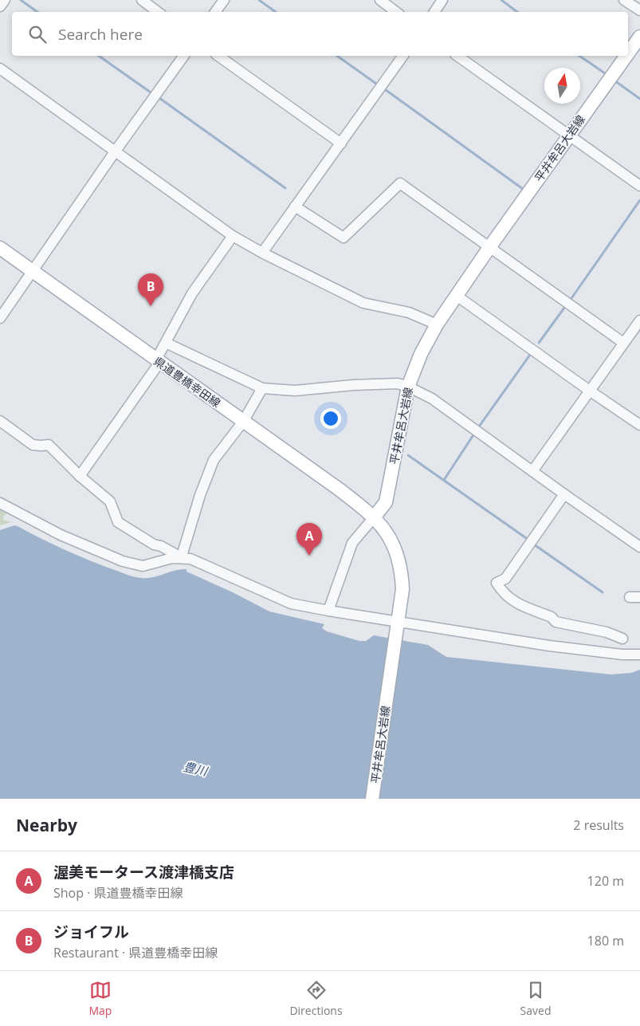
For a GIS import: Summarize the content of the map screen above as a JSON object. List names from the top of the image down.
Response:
{
  "streets": {
    "main road": ["平井牟呂大岩線", "県道豊橋幸田線"]
  },
  "crossings": [
    ["平井牟呂大岩線", "県道豊橋幸田線"]
  ],
  "water": ["豊川"],
  "north": "top",
  "page": {
    "search": "Search here",
    "pins": ["B", "A"],
    "heading": ["Nearby", "2 results"],
    "list": [
      {
        "mark": "A",
        "name": "渥美モータース渡津橋支店",
        "note": "Shop · 県道豊橋幸田線",
        "value": "120 m"
      },
      {
        "mark": "B",
        "name": "ジョイフル",
        "note": "Restaurant · 県道豊橋幸田線",
        "value": "180 m"
      }
    ],
    "nav": ["Map", "Directions", "Saved"]
  }
}
